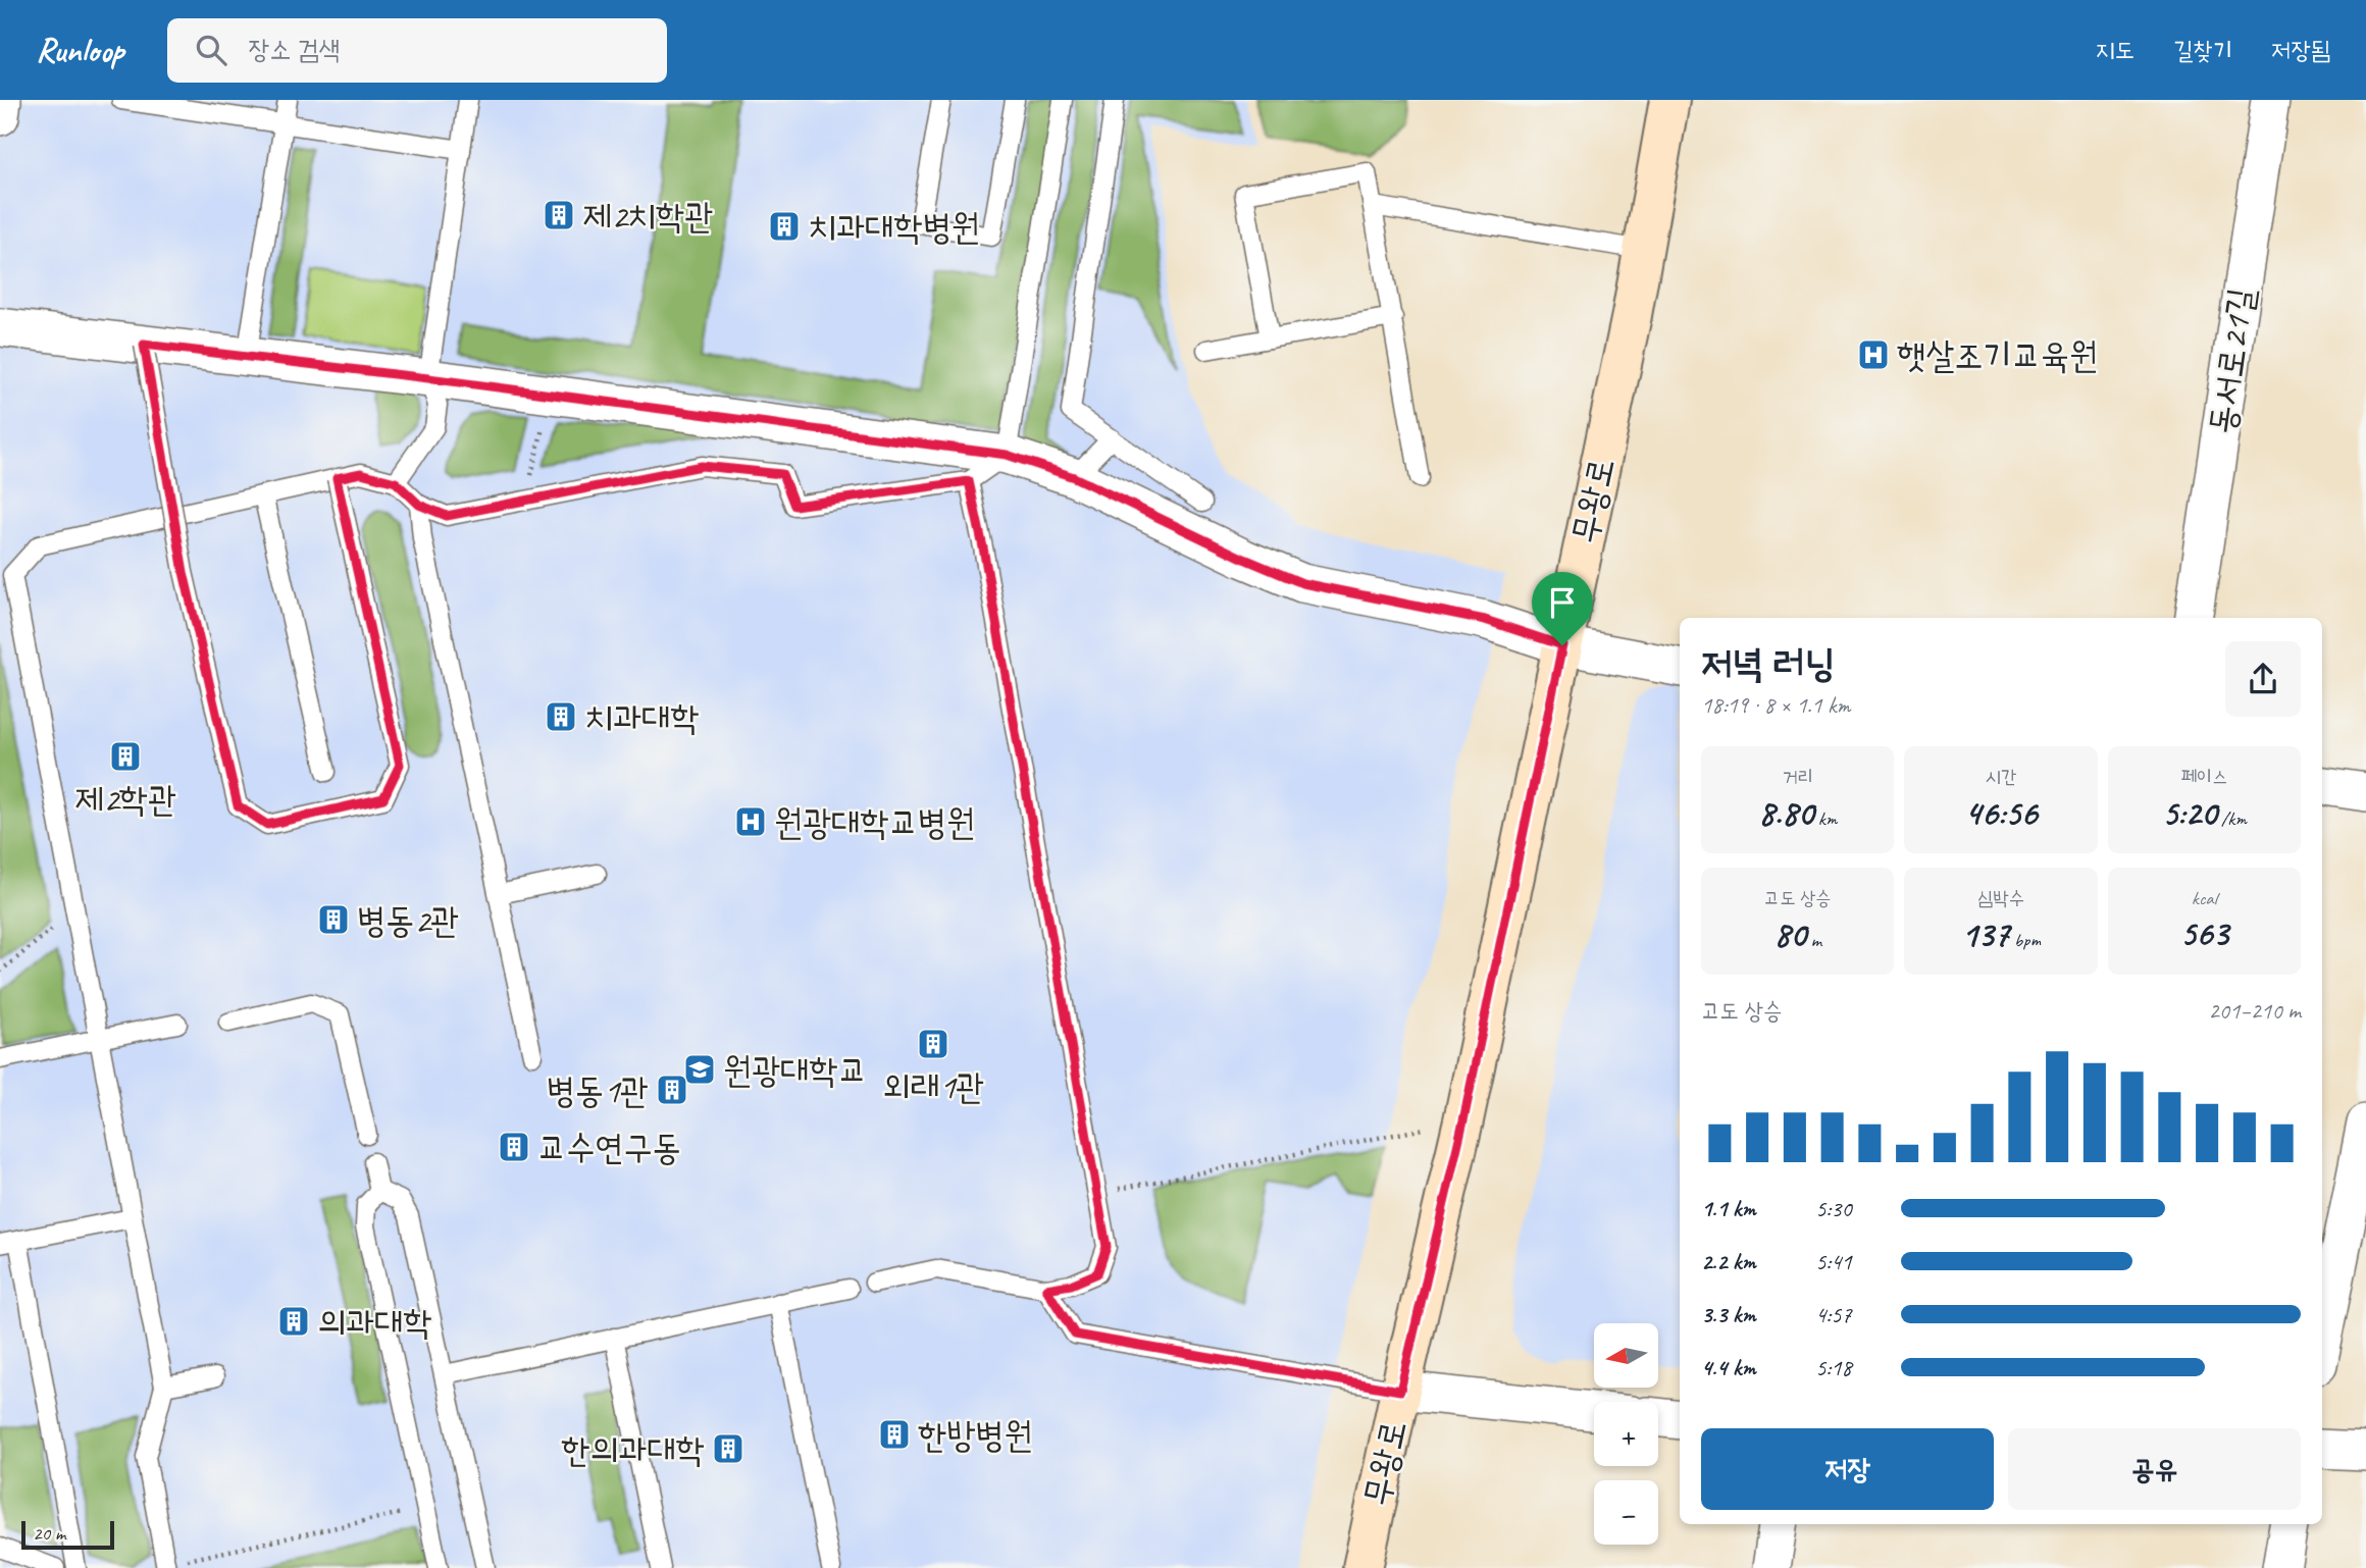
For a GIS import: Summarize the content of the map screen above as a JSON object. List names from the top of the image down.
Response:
{
  "streets": {
    "street": ["동서로21길", "무왕로"]
  },
  "places": {
    "building": [
      "제2치학관",
      "치과대학병원",
      "치과대학",
      "제2학관",
      "병동2관",
      "외래1관",
      "병동1관",
      "교수연구동",
      "의과대학",
      "한방병원",
      "한의과대학"
    ],
    "hospital": ["햇살조기교육원", "원광대학교병원"],
    "school or university": ["원광대학교"]
  },
  "scale_bar": "20 m",
  "north": "left",
  "page": {
    "header": "Runloop",
    "search": "장소 검색",
    "nav": ["지도", "길찾기", "저장됨"],
    "heading": ["저녁 러닝", "18:19 · 8 × 1.1 km"],
    "stats": [
      ["거리", "8.80 km"],
      ["시간", "46:56"],
      ["페이스", "5:20 /km"],
      ["고도 상승", "80 m"],
      ["심박수", "137 bpm"],
      ["kcal", "563"]
    ],
    "chart": ["고도 상승", "201–210 m"],
    "list": [
      {
        "name": "1.1 km",
        "note": "5:30"
      },
      {
        "name": "2.2 km",
        "note": "5:41"
      },
      {
        "name": "3.3 km",
        "note": "4:57"
      },
      {
        "name": "4.4 km",
        "note": "5:18"
      }
    ],
    "map_buttons": ["+", "−"],
    "buttons": ["저장", "공유"],
    "scale": "20 m"
  }
}
